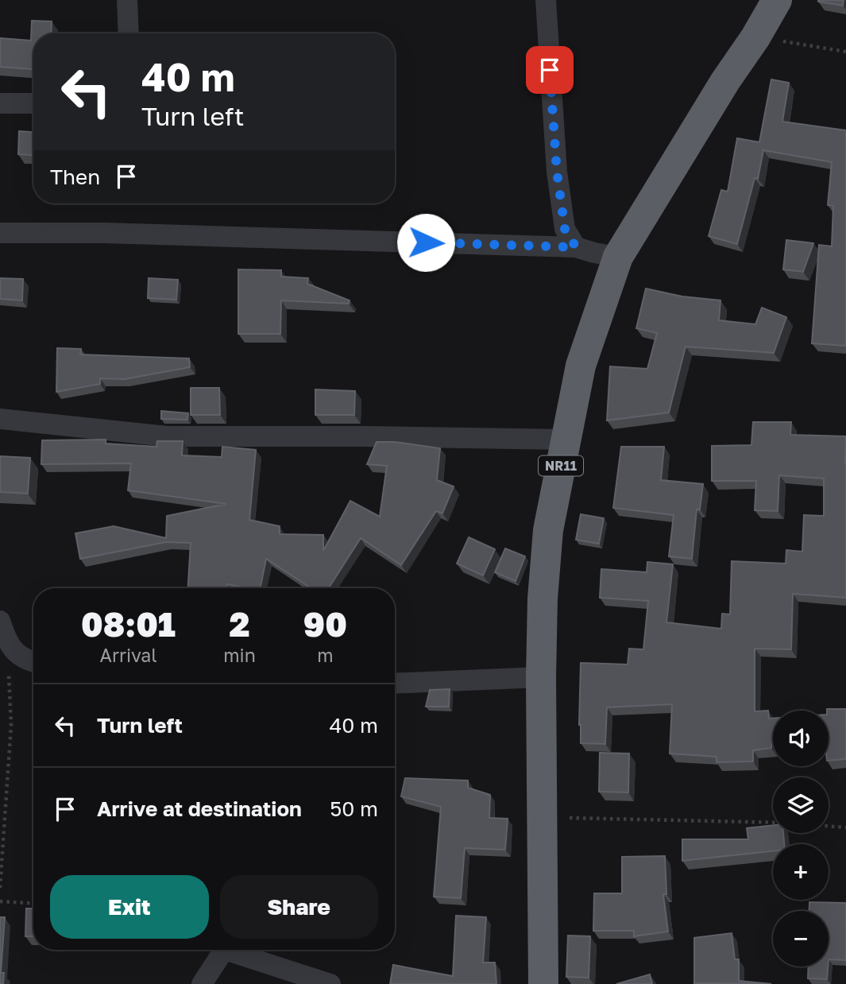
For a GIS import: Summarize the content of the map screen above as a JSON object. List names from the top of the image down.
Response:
{
  "streets": {
    "highway": ["NR11"]
  },
  "page": {
    "turn": ["40 m", "Turn left"],
    "then": "Then",
    "eta": [
      "08:01",
      "Arrival",
      "2",
      "min",
      "90",
      "m"
    ],
    "list": [
      {
        "name": "Turn left",
        "value": "40 m"
      },
      {
        "name": "Arrive at destination",
        "value": "50 m"
      }
    ],
    "map_buttons": ["+", "−"],
    "buttons": ["Exit", "Share"]
  }
}
